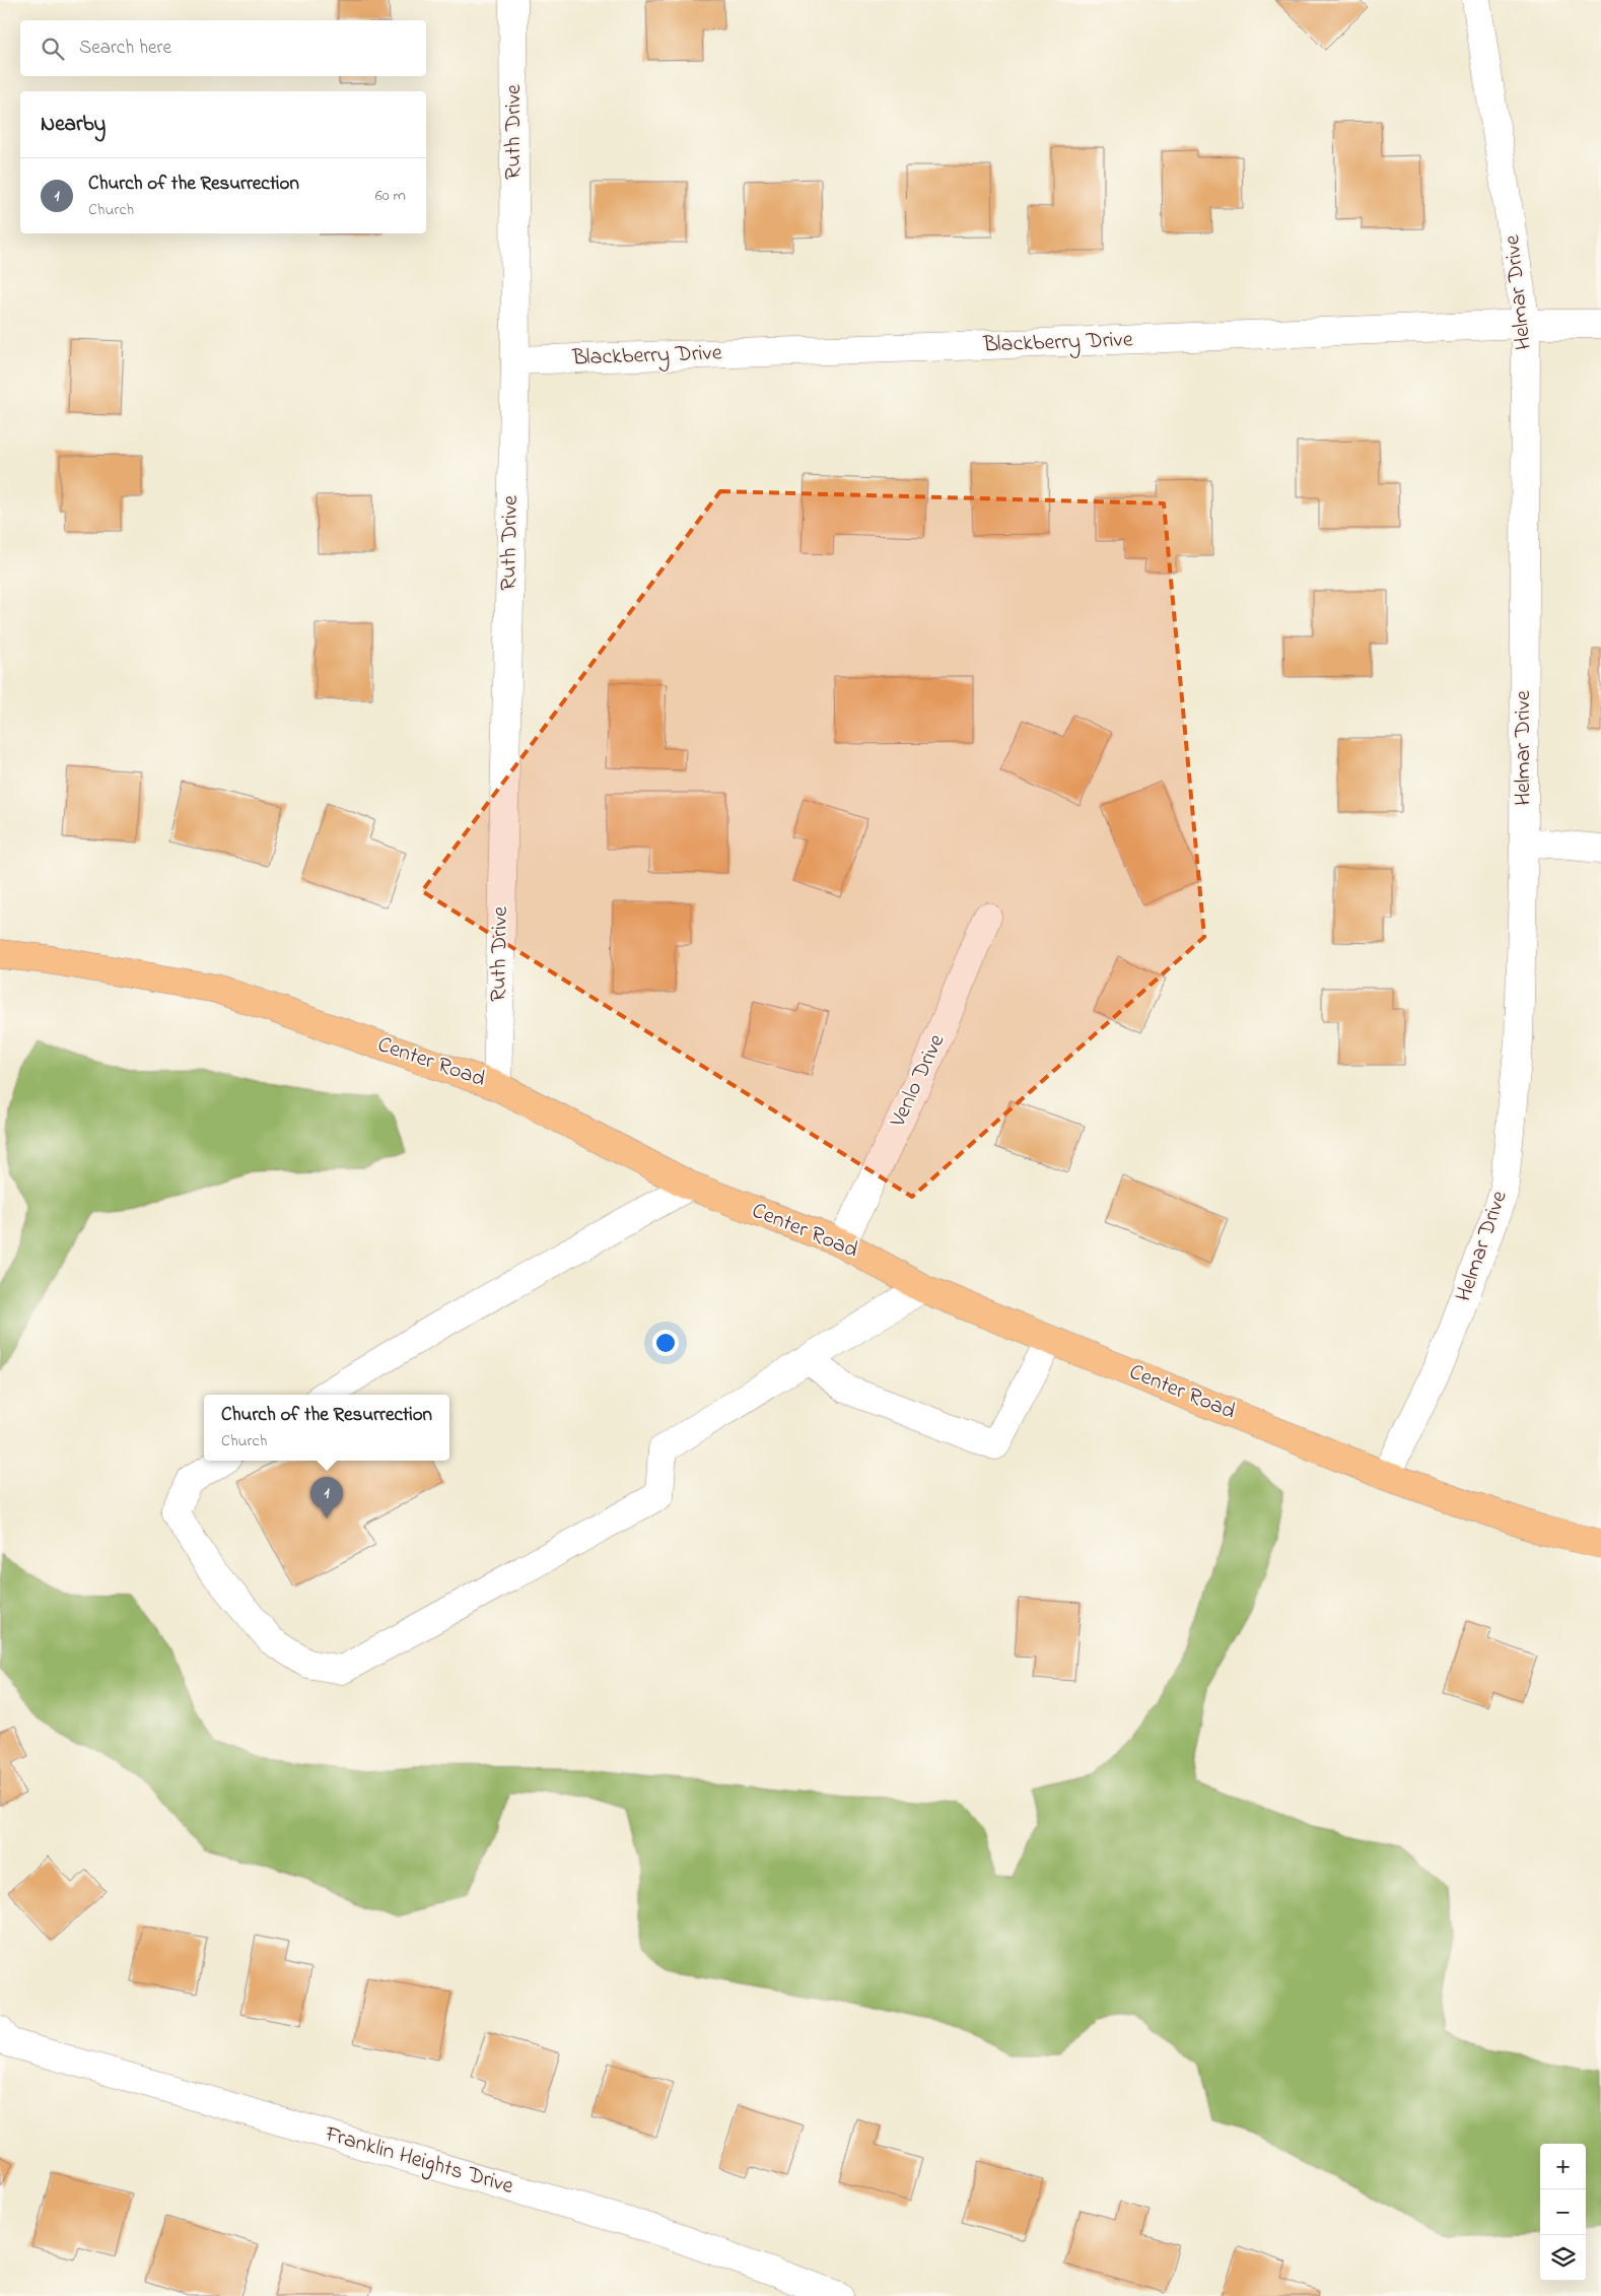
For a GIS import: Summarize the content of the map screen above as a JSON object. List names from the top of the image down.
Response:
{
  "streets": {
    "main road": ["Center Road"],
    "street": [
      "Ruth Drive",
      "Helmar Drive",
      "Blackberry Drive",
      "Venlo Drive",
      "Franklin Heights Drive"
    ]
  },
  "crossings": [
    ["Ruth Drive", "Blackberry Drive"],
    ["Ruth Drive", "Center Road"],
    ["Helmar Drive", "Blackberry Drive"],
    ["Helmar Drive", "Center Road"],
    ["Center Road", "Venlo Drive"]
  ],
  "page": {
    "search": "Search here",
    "heading": "Nearby",
    "list": [
      {
        "mark": "1",
        "name": "Church of the Resurrection",
        "note": "Church",
        "value": "60 m"
      }
    ],
    "popup": ["Church of the Resurrection", "Church"],
    "pins": "1",
    "map_buttons": ["+", "−"]
  }
}
